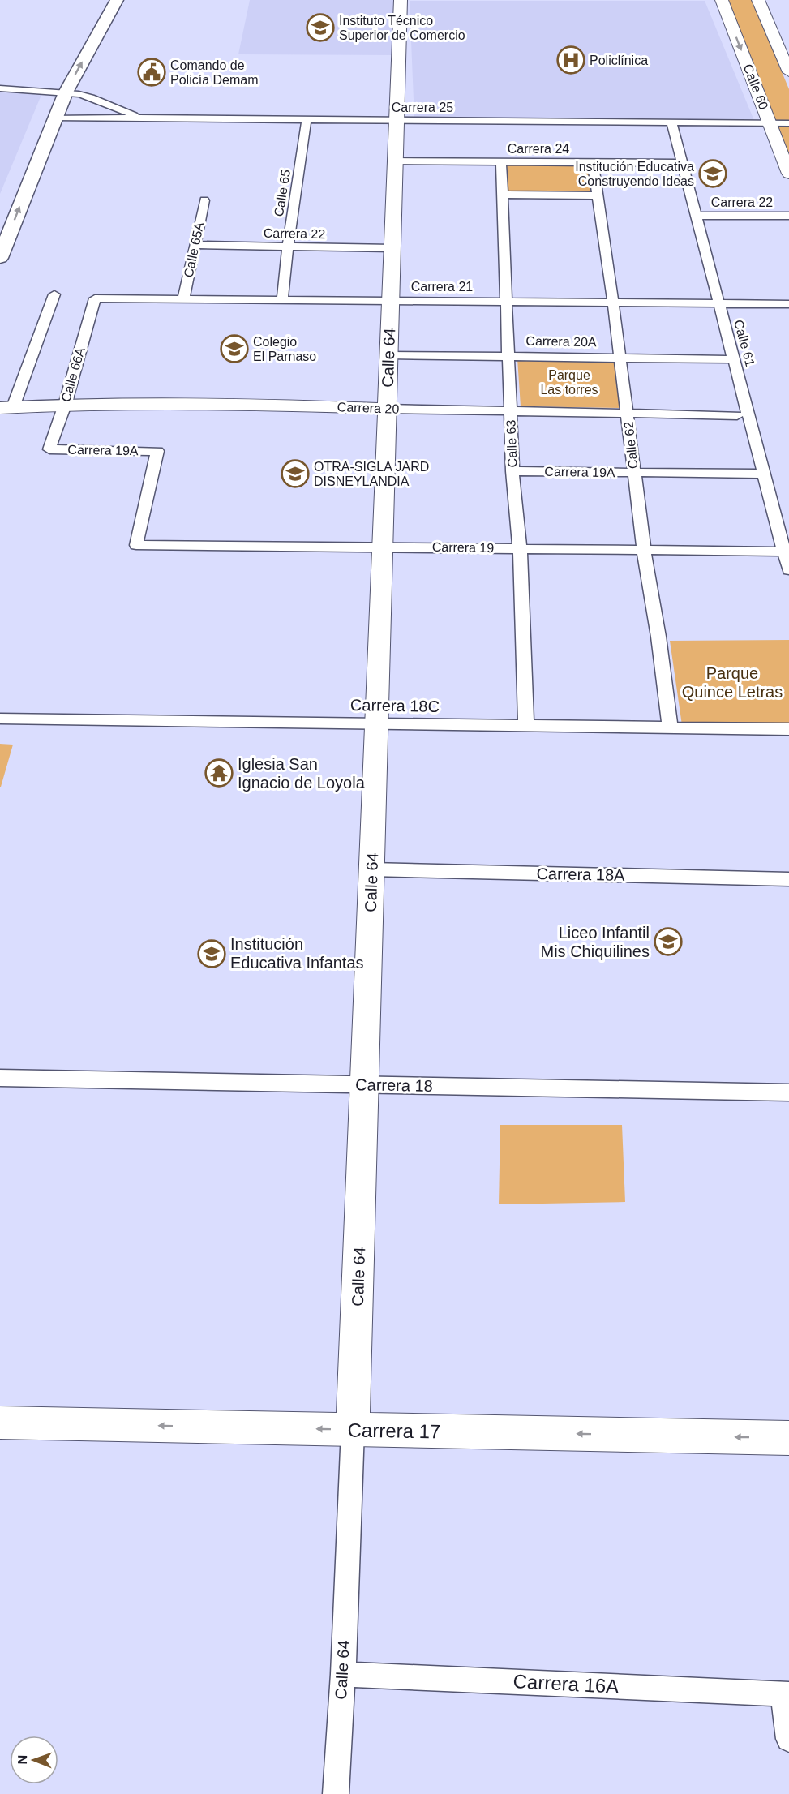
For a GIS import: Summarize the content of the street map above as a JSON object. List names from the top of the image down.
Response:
{
  "streets": {
    "street": [
      "Calle 60",
      "Carrera 25",
      "Carrera 24",
      "Calle 65",
      "Carrera 22",
      "Calle 65A",
      "Carrera 21",
      "Carrera 20A",
      "Calle 61",
      "Calle 64",
      "Calle 66A",
      "Carrera 20",
      "Calle 63",
      "Calle 62",
      "Carrera 19A",
      "Carrera 19",
      "Carrera 18C",
      "Carrera 18A",
      "Carrera 18",
      "Carrera 17",
      "Carrera 16A"
    ]
  },
  "crossings": [
    ["Calle 60", "Carrera 25"],
    ["Carrera 25", "Calle 65"],
    ["Carrera 25", "Calle 61"],
    ["Carrera 25", "Calle 64"],
    ["Carrera 24", "Calle 61"],
    ["Carrera 24", "Calle 64"],
    ["Carrera 24", "Calle 63"],
    ["Carrera 24", "Calle 62"],
    ["Calle 65", "Carrera 22"],
    ["Calle 65", "Carrera 21"],
    ["Carrera 22", "Calle 65A"],
    ["Carrera 22", "Calle 61"],
    ["Carrera 22", "Calle 64"],
    ["Calle 65A", "Carrera 21"],
    ["Carrera 21", "Calle 61"],
    ["Carrera 21", "Calle 64"],
    ["Carrera 21", "Calle 66A"],
    ["Carrera 21", "Calle 63"],
    ["Carrera 21", "Calle 62"],
    ["Carrera 20A", "Calle 61"],
    ["Carrera 20A", "Calle 64"],
    ["Carrera 20A", "Calle 63"],
    ["Carrera 20A", "Calle 62"],
    ["Calle 61", "Carrera 19A"],
    ["Calle 61", "Carrera 19"],
    ["Calle 64", "Carrera 20"],
    ["Calle 64", "Carrera 19"],
    ["Calle 64", "Carrera 18C"],
    ["Calle 64", "Carrera 18A"],
    ["Calle 64", "Carrera 18"],
    ["Calle 64", "Carrera 17"],
    ["Calle 64", "Carrera 16A"],
    ["Calle 66A", "Carrera 20"],
    ["Calle 66A", "Carrera 19A"],
    ["Carrera 20", "Calle 63"],
    ["Carrera 20", "Calle 62"],
    ["Calle 63", "Carrera 19A"],
    ["Calle 63", "Carrera 19"],
    ["Calle 63", "Carrera 18C"],
    ["Calle 62", "Carrera 19A"],
    ["Calle 62", "Carrera 19"],
    ["Calle 62", "Carrera 18C"],
    ["Carrera 19A", "Carrera 19"]
  ],
  "one_way": ["Carrera 17"],
  "parks": ["Parque Las torres", "Parque Quince Letras"],
  "places": {
    "school or university": [
      "Instituto Técnico Superior de Comercio",
      "Institución Educativa Construyendo Ideas",
      "Colegio El Parnaso",
      "OTRA-SIGLA JARD DISNEYLANDIA",
      "Liceo Infantil Mis Chiquilines",
      "Institución Educativa Infantas"
    ],
    "hospital": ["Policlínica"],
    "public building": ["Comando de Policía Demam"],
    "temple": ["Iglesia San Ignacio de Loyola"]
  },
  "north": "left"
}
